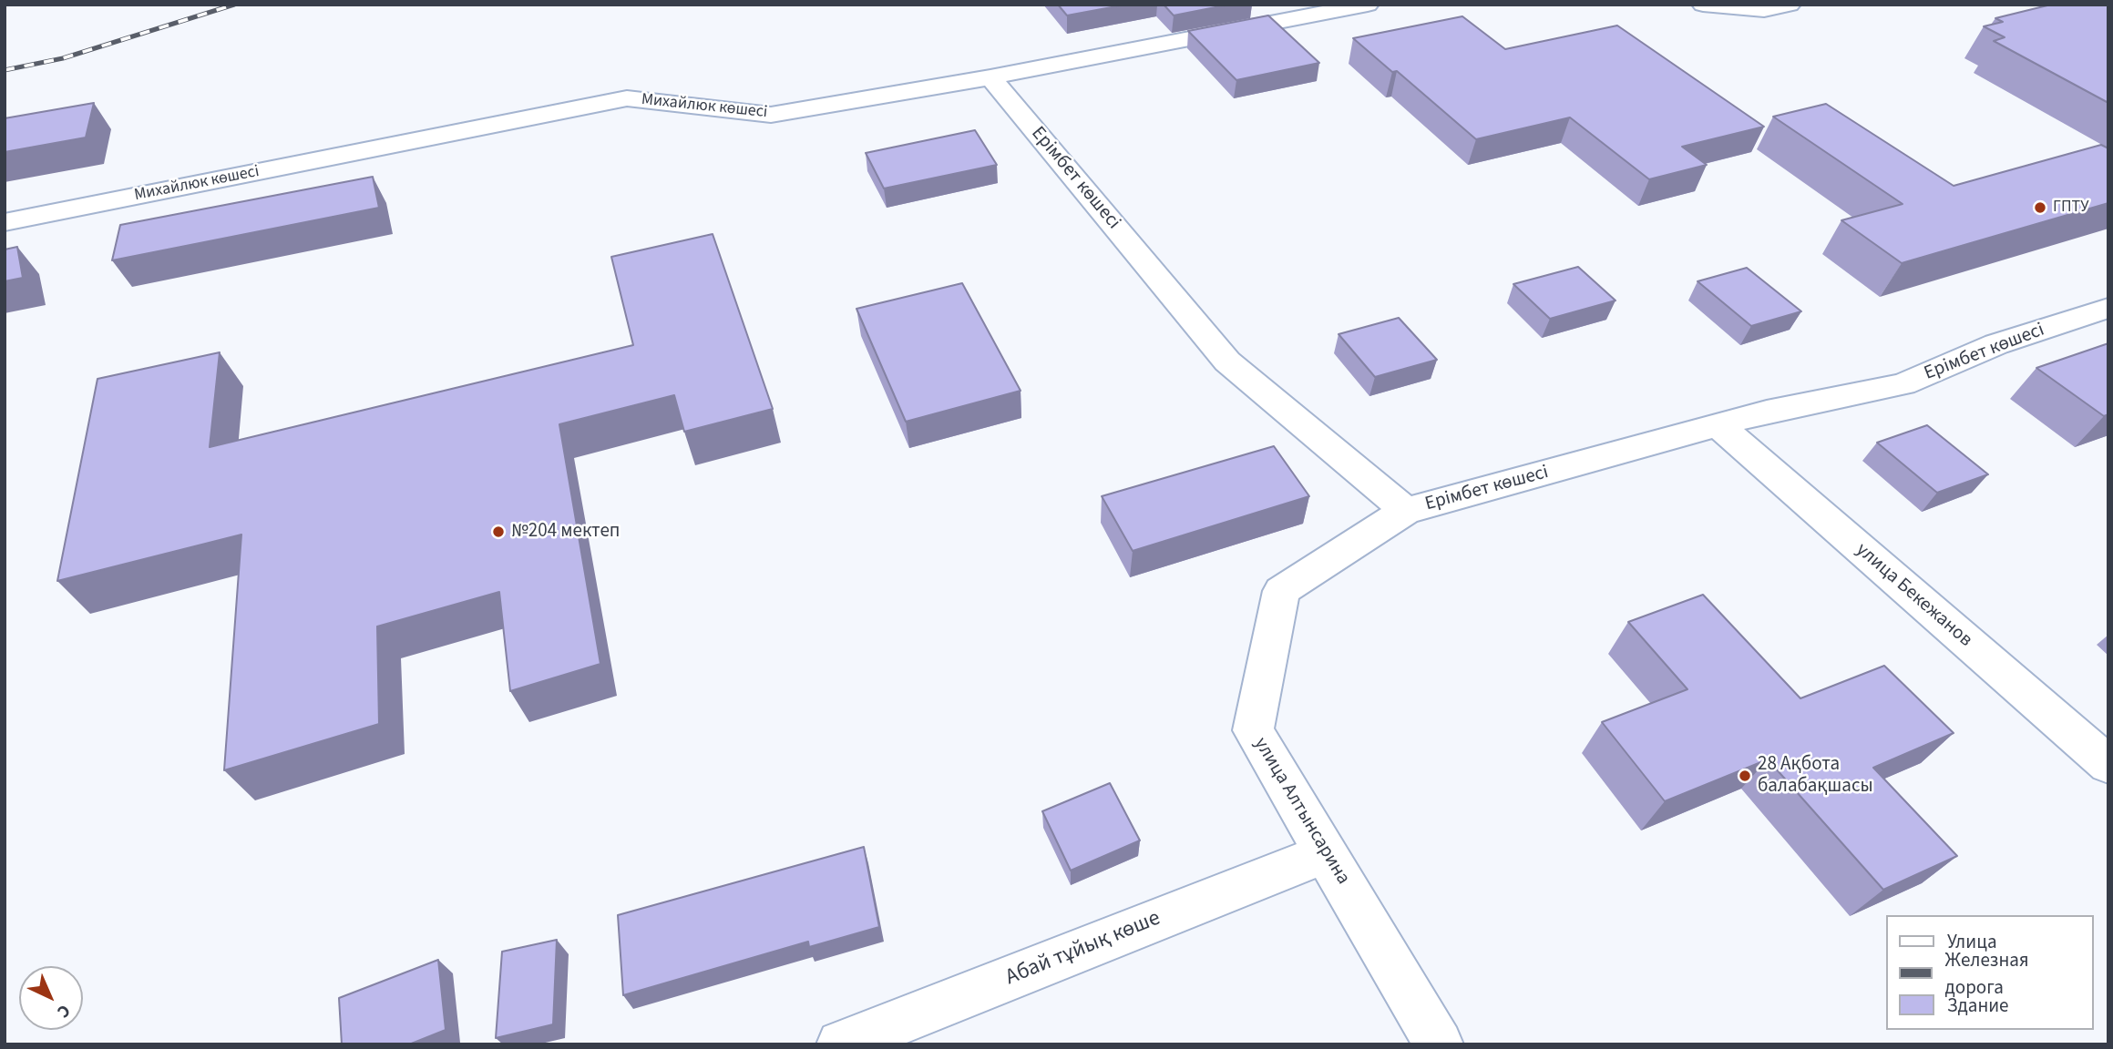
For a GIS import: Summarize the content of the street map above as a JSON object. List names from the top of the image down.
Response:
{
  "streets": {
    "street": [
      "Михайлюк көшесі",
      "Ерімбет көшесі",
      "улица Бекежанов",
      "улица Алтынсарина",
      "Абай тұйық көше"
    ]
  },
  "crossings": [
    ["Михайлюк көшесі", "Ерімбет көшесі"],
    ["Ерімбет көшесі", "улица Бекежанов"],
    ["Ерімбет көшесі", "улица Алтынсарина"],
    ["улица Алтынсарина", "Абай тұйық көше"]
  ],
  "places": ["ГПТУ", "№204 мектеп", "28 Ақбота балабақшасы"],
  "legend": ["Улица", "Железная дорога", "Здание"],
  "north": "bottom right"
}
